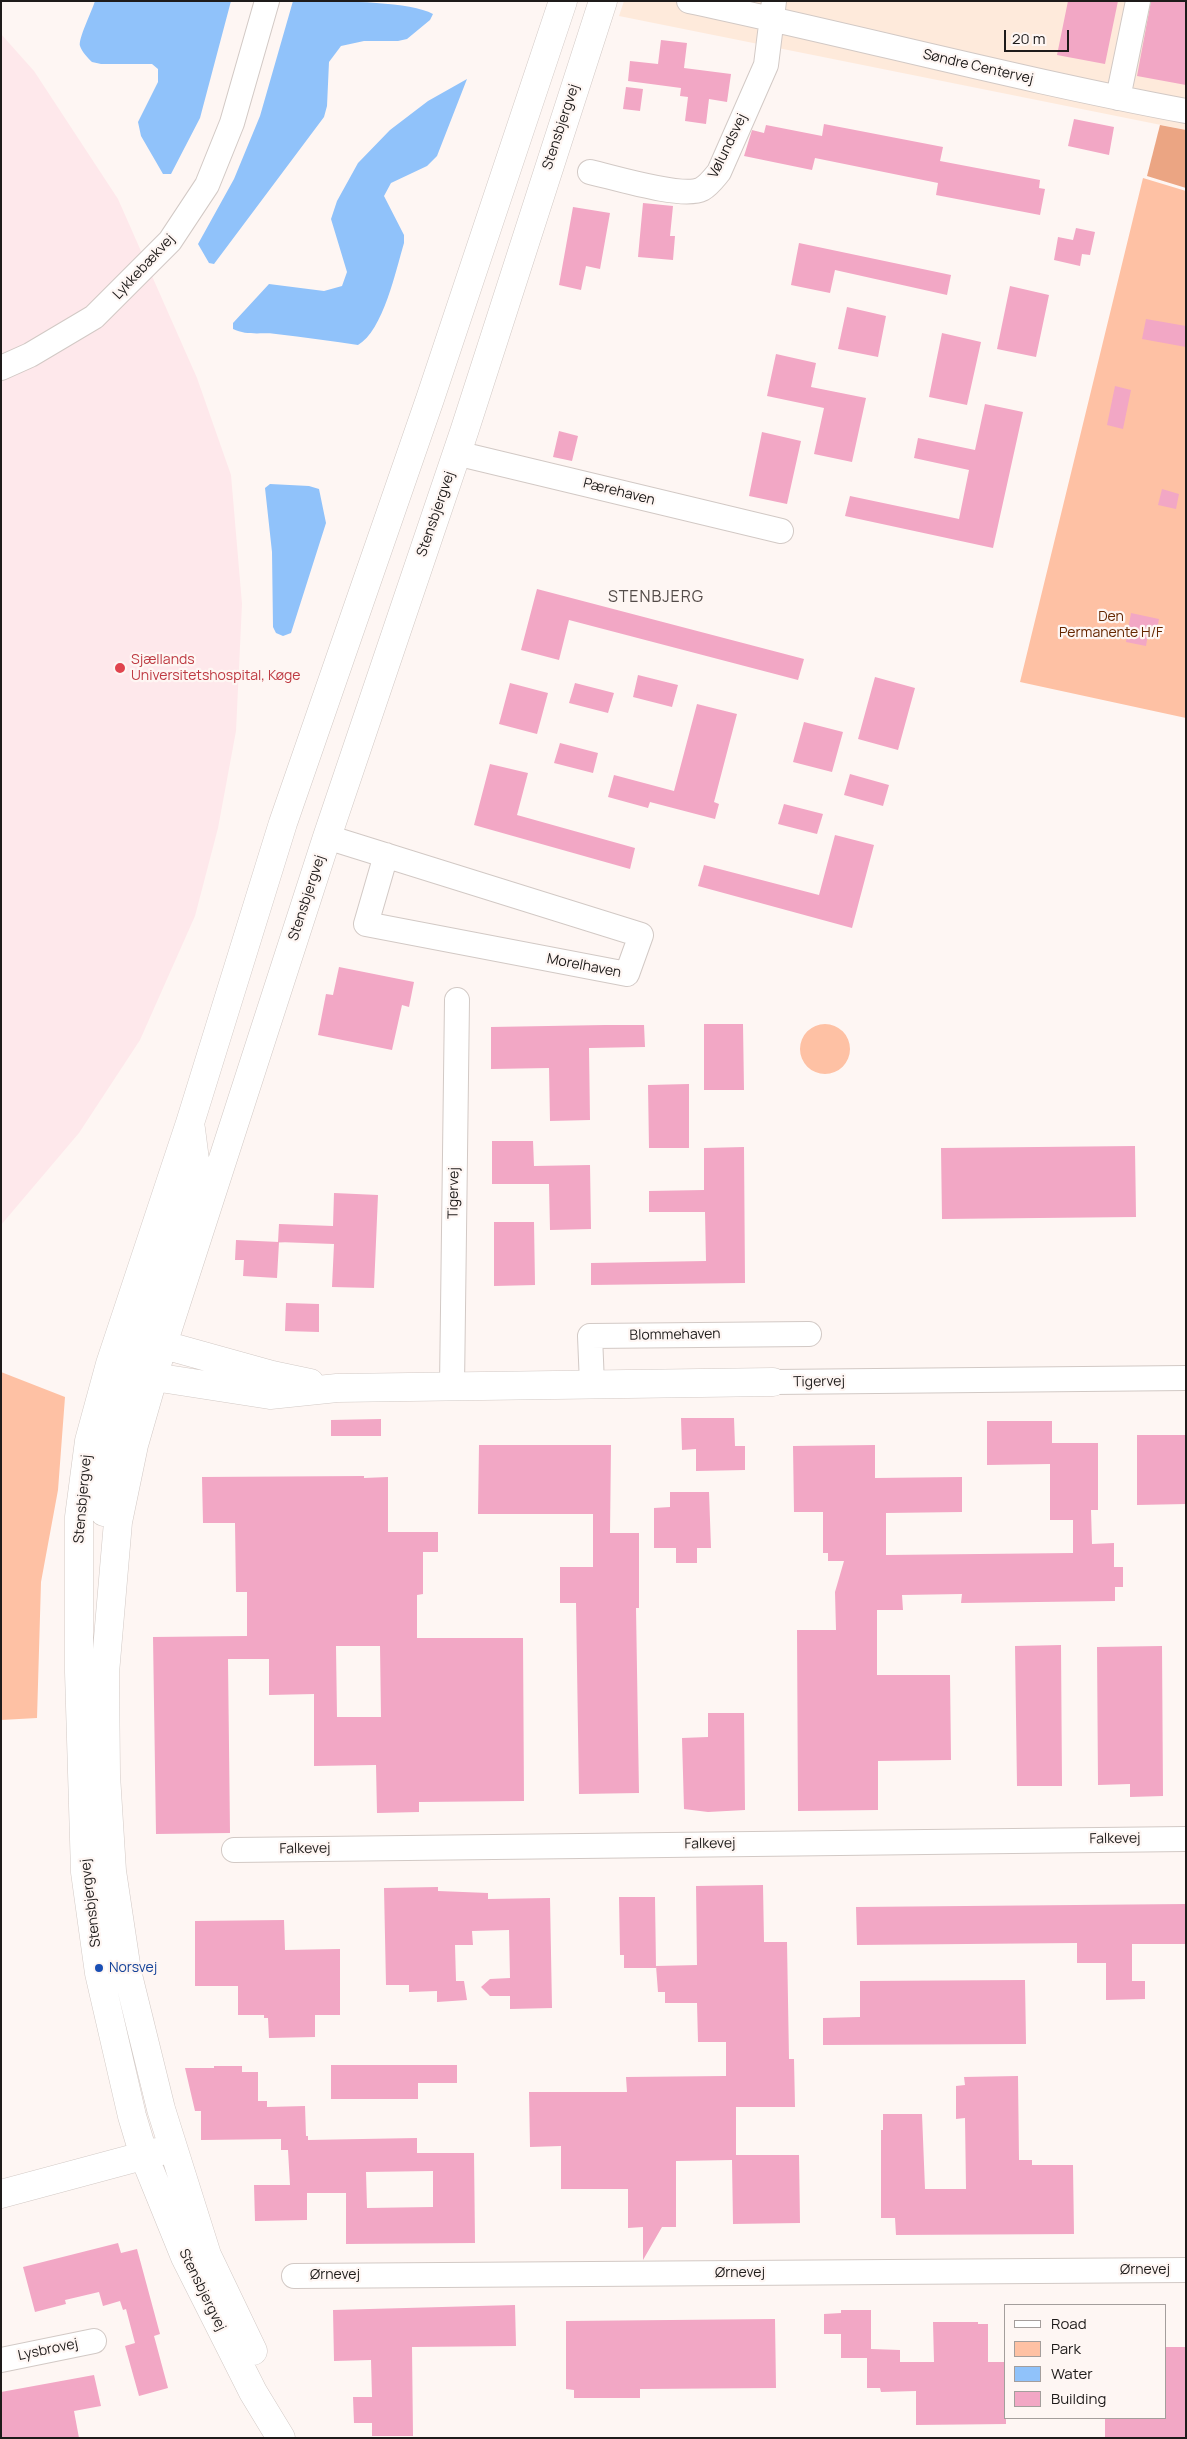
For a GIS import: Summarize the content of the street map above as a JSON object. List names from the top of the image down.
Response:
{
  "streets": {
    "street": [
      "Søndre Centervej",
      "Stensbjergvej",
      "Vølundsvej",
      "Lykkebækvej",
      "Pærehaven",
      "Morelhaven",
      "Tigervej",
      "Blommehaven",
      "Falkevej",
      "Ørnevej",
      "Lysbrovej"
    ]
  },
  "crossings": [
    ["Søndre Centervej", "Vølundsvej"],
    ["Stensbjergvej", "Pærehaven"],
    ["Stensbjergvej", "Morelhaven"],
    ["Stensbjergvej", "Tigervej"],
    ["Tigervej", "Blommehaven"]
  ],
  "districts": ["STENBJERG"],
  "parks": ["Den Permanente H/F"],
  "places": ["Sjællands Universitetshospital, Køge", "Norsvej"],
  "legend": [
    "Road",
    "Park",
    "Water",
    "Building"
  ],
  "scale_bar": "20 m"
}
